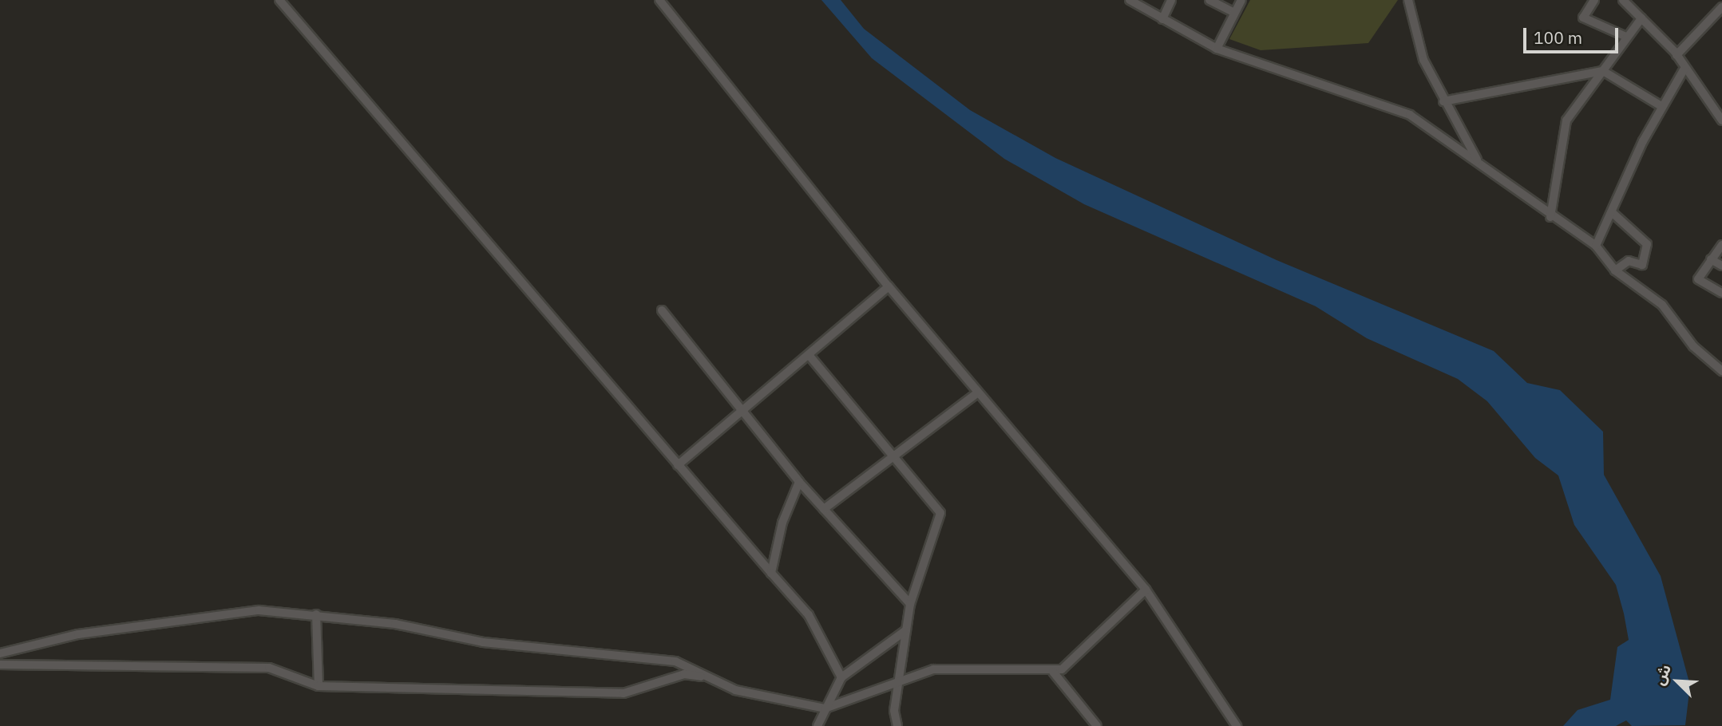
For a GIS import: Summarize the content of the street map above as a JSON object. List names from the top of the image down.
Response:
{
  "scale_bar": "100 m",
  "north": "top left"
}
